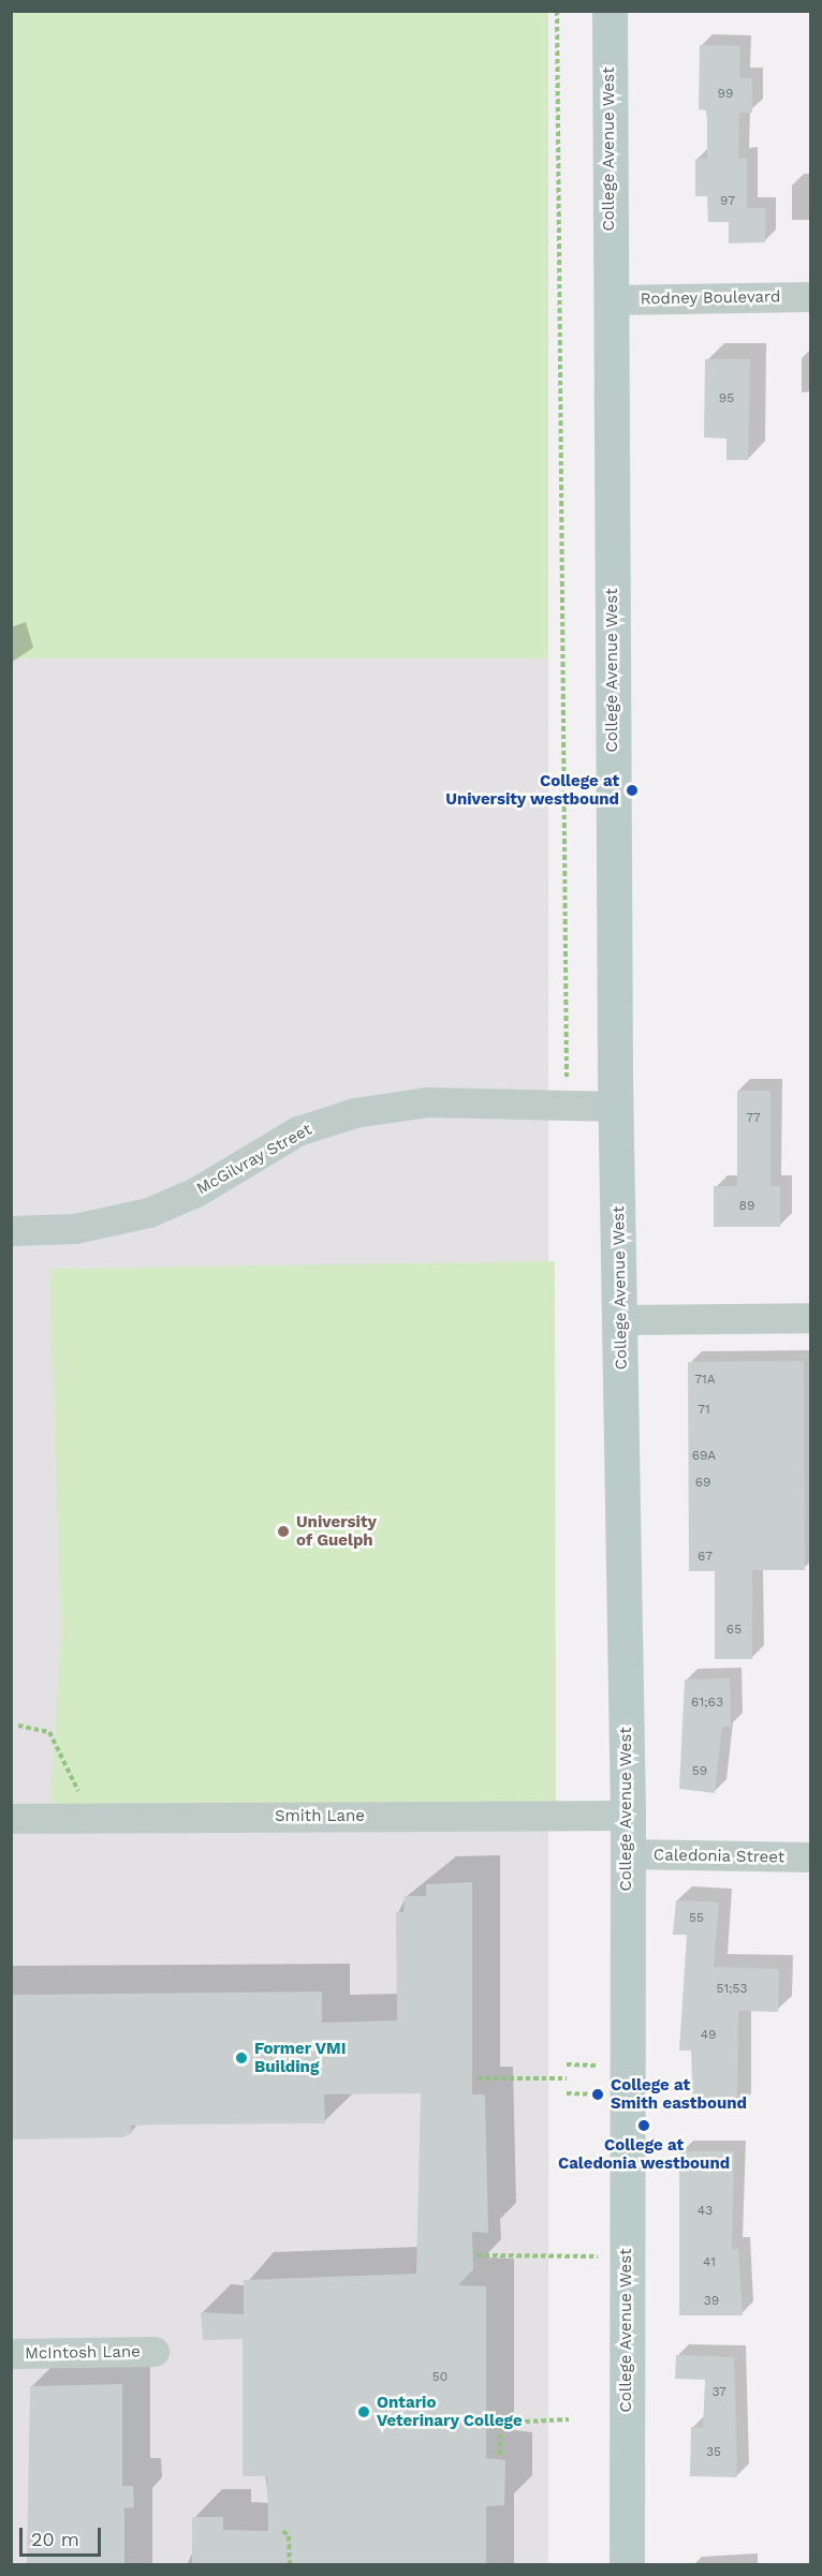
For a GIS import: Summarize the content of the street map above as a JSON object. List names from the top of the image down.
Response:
{
  "streets": {
    "main road": ["College Avenue West"],
    "street": [
      "Rodney Boulevard",
      "McGilvray Street",
      "Smith Lane",
      "Caledonia Street",
      "McIntosh Lane"
    ]
  },
  "crossings": [
    ["College Avenue West", "Rodney Boulevard"],
    ["College Avenue West", "McGilvray Street"],
    ["College Avenue West", "Smith Lane"],
    ["College Avenue West", "Caledonia Street"]
  ],
  "places": [
    "College at University westbound",
    "University of Guelph",
    "Former VMI Building",
    "College at Smith eastbound",
    "College at Caledonia westbound",
    "Ontario Veterinary College"
  ],
  "house_numbers": [
    "99",
    "97",
    "95",
    "77",
    "89",
    "71A",
    "71",
    "69A",
    "69",
    "67",
    "65",
    "61;63",
    "59",
    "55",
    "51;53",
    "49",
    "43",
    "41",
    "39",
    "50",
    "37",
    "35"
  ],
  "scale_bar": "20 m"
}
